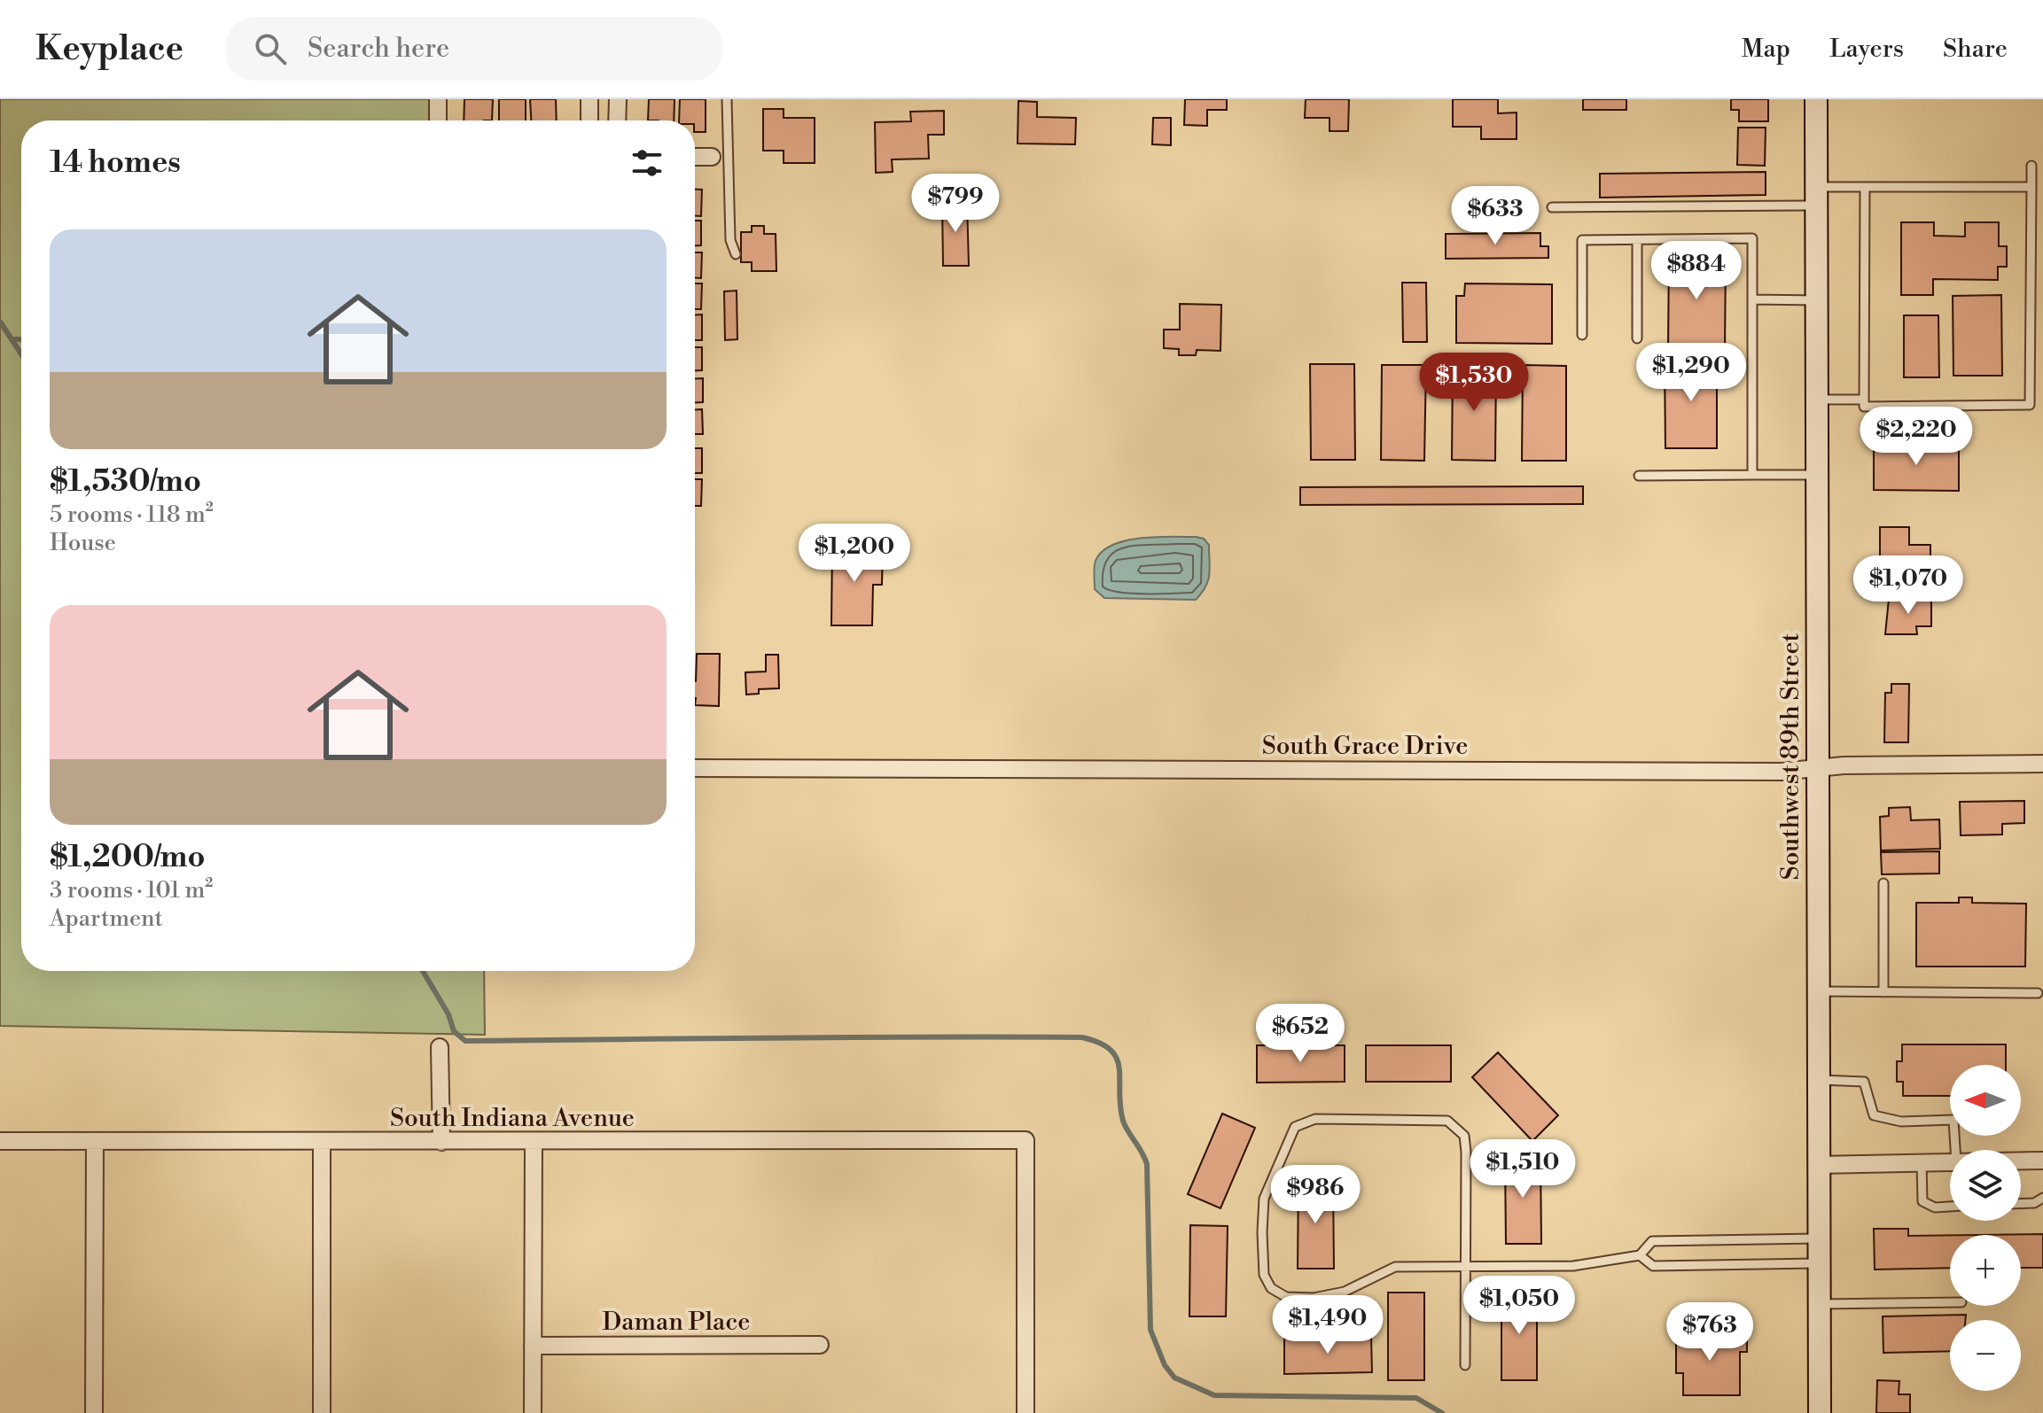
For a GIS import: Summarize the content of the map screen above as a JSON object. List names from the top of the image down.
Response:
{
  "streets": {
    "main road": ["Southwest 89th Street"],
    "street": ["South Grace Drive", "South Indiana Avenue", "Daman Place"]
  },
  "crossings": [
    ["South Grace Drive", "Southwest 89th Street"]
  ],
  "north": "left",
  "page": {
    "header": "Keyplace",
    "search": "Search here",
    "nav": ["Map", "Layers", "Share"],
    "heading": "14 homes",
    "price": [
      "$799",
      "$633",
      "$884",
      "$1,290",
      "$1,530",
      "$2,220",
      "$1,200",
      "$1,070",
      "$652",
      "$1,510",
      "$986",
      "$1,050",
      "$1,490",
      "$763"
    ],
    "list": [
      {
        "name": "$1,530/mo",
        "note": "5 rooms · 118 m² · House"
      },
      {
        "name": "$1,200/mo",
        "note": "3 rooms · 101 m² · Apartment"
      }
    ],
    "map_buttons": ["+", "−"]
  }
}
